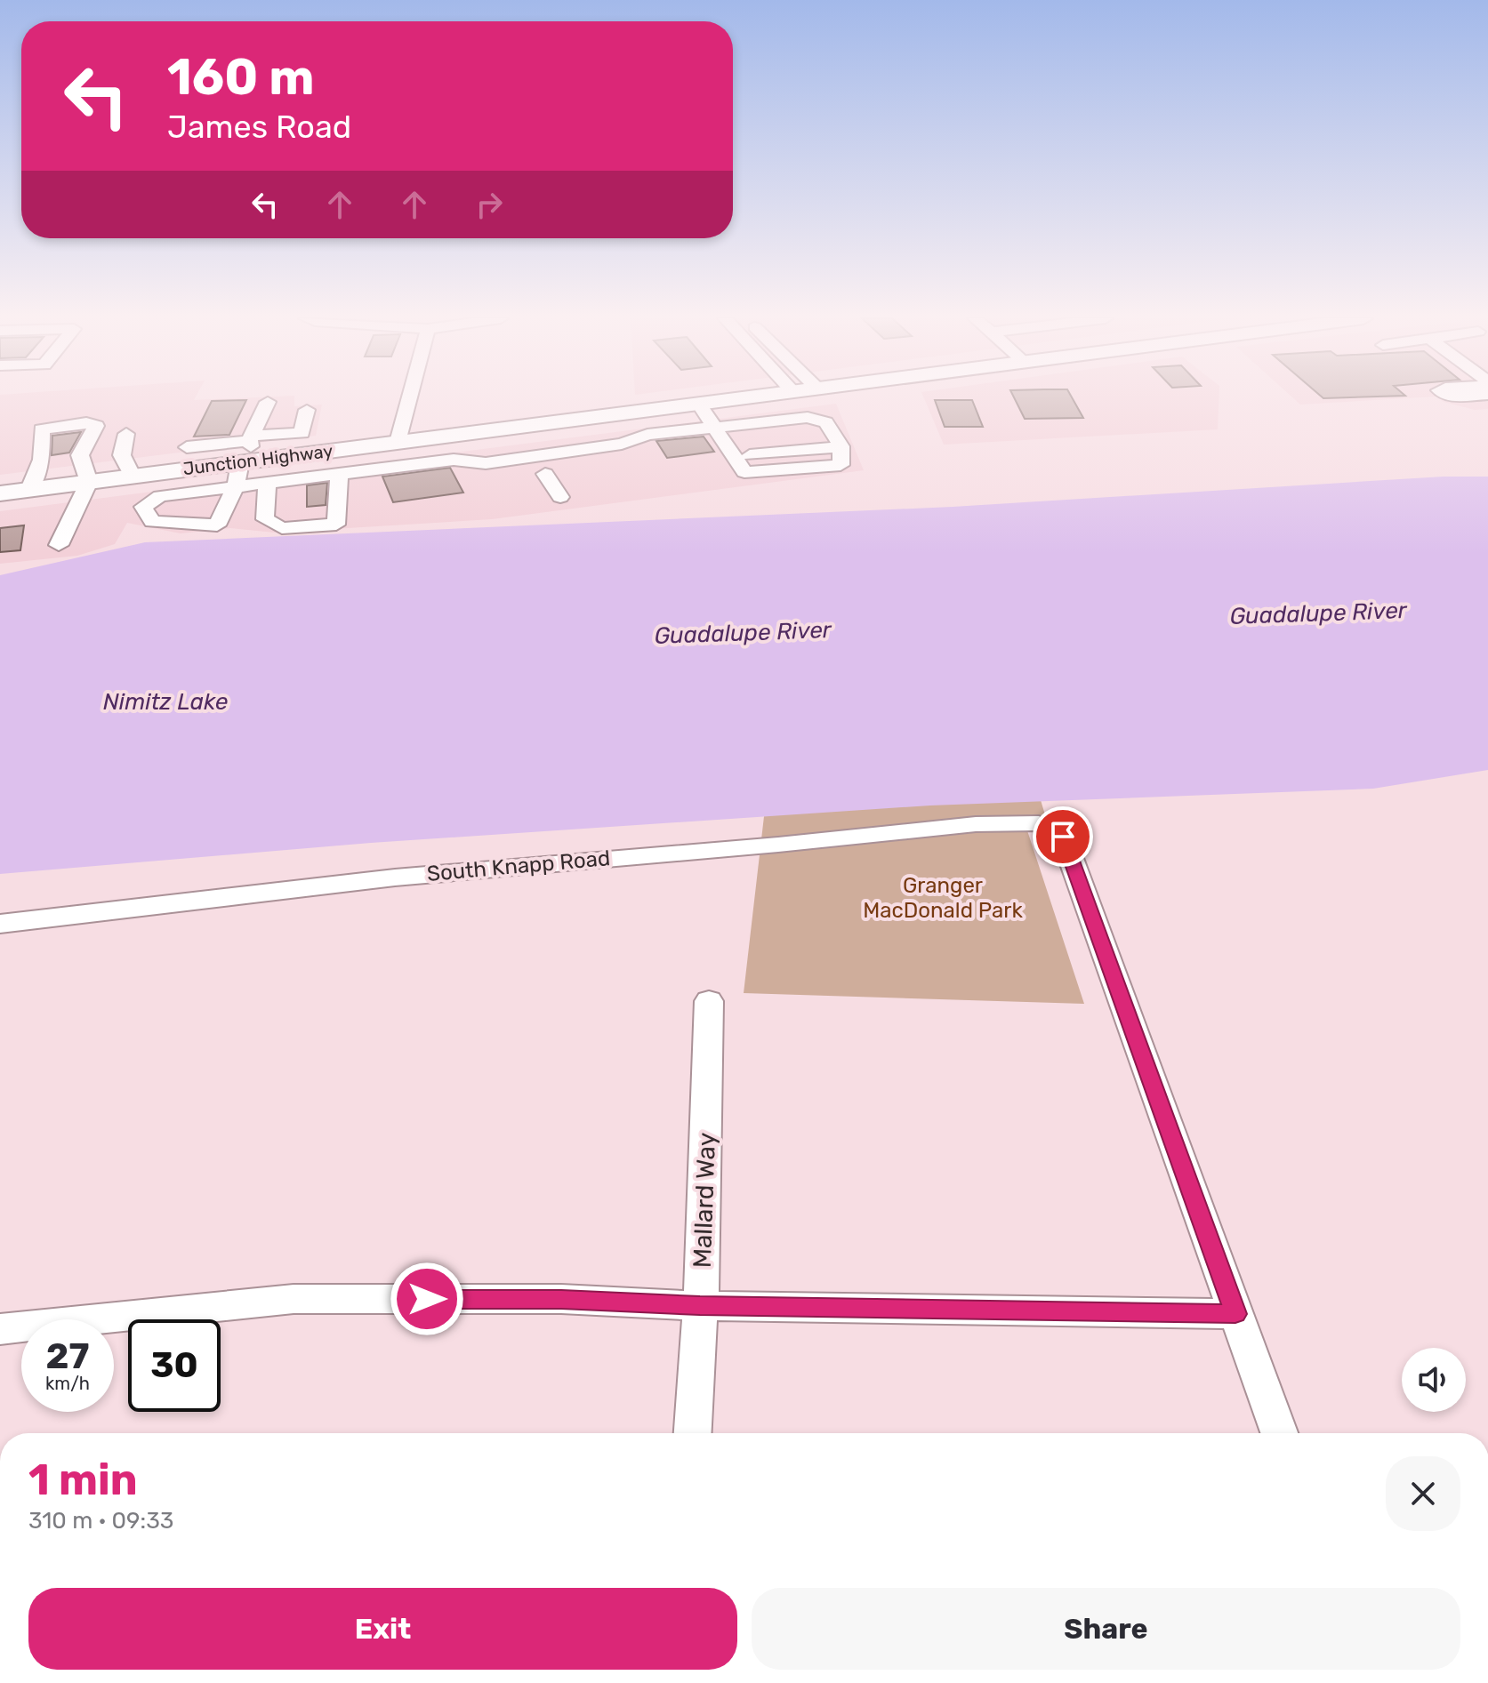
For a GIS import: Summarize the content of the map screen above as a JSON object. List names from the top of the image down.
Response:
{
  "streets": {
    "main road": ["Junction Highway"],
    "street": ["South Knapp Road", "Mallard Way"]
  },
  "water": ["Guadalupe River", "Nimitz Lake"],
  "parks": ["Granger MacDonald Park"],
  "page": {
    "turn": ["160 m", "James Road"],
    "speed": "27 km/h",
    "limit": "30",
    "heading": ["1 min", "310 m · 09:33"],
    "buttons": ["Exit", "Share"]
  }
}
